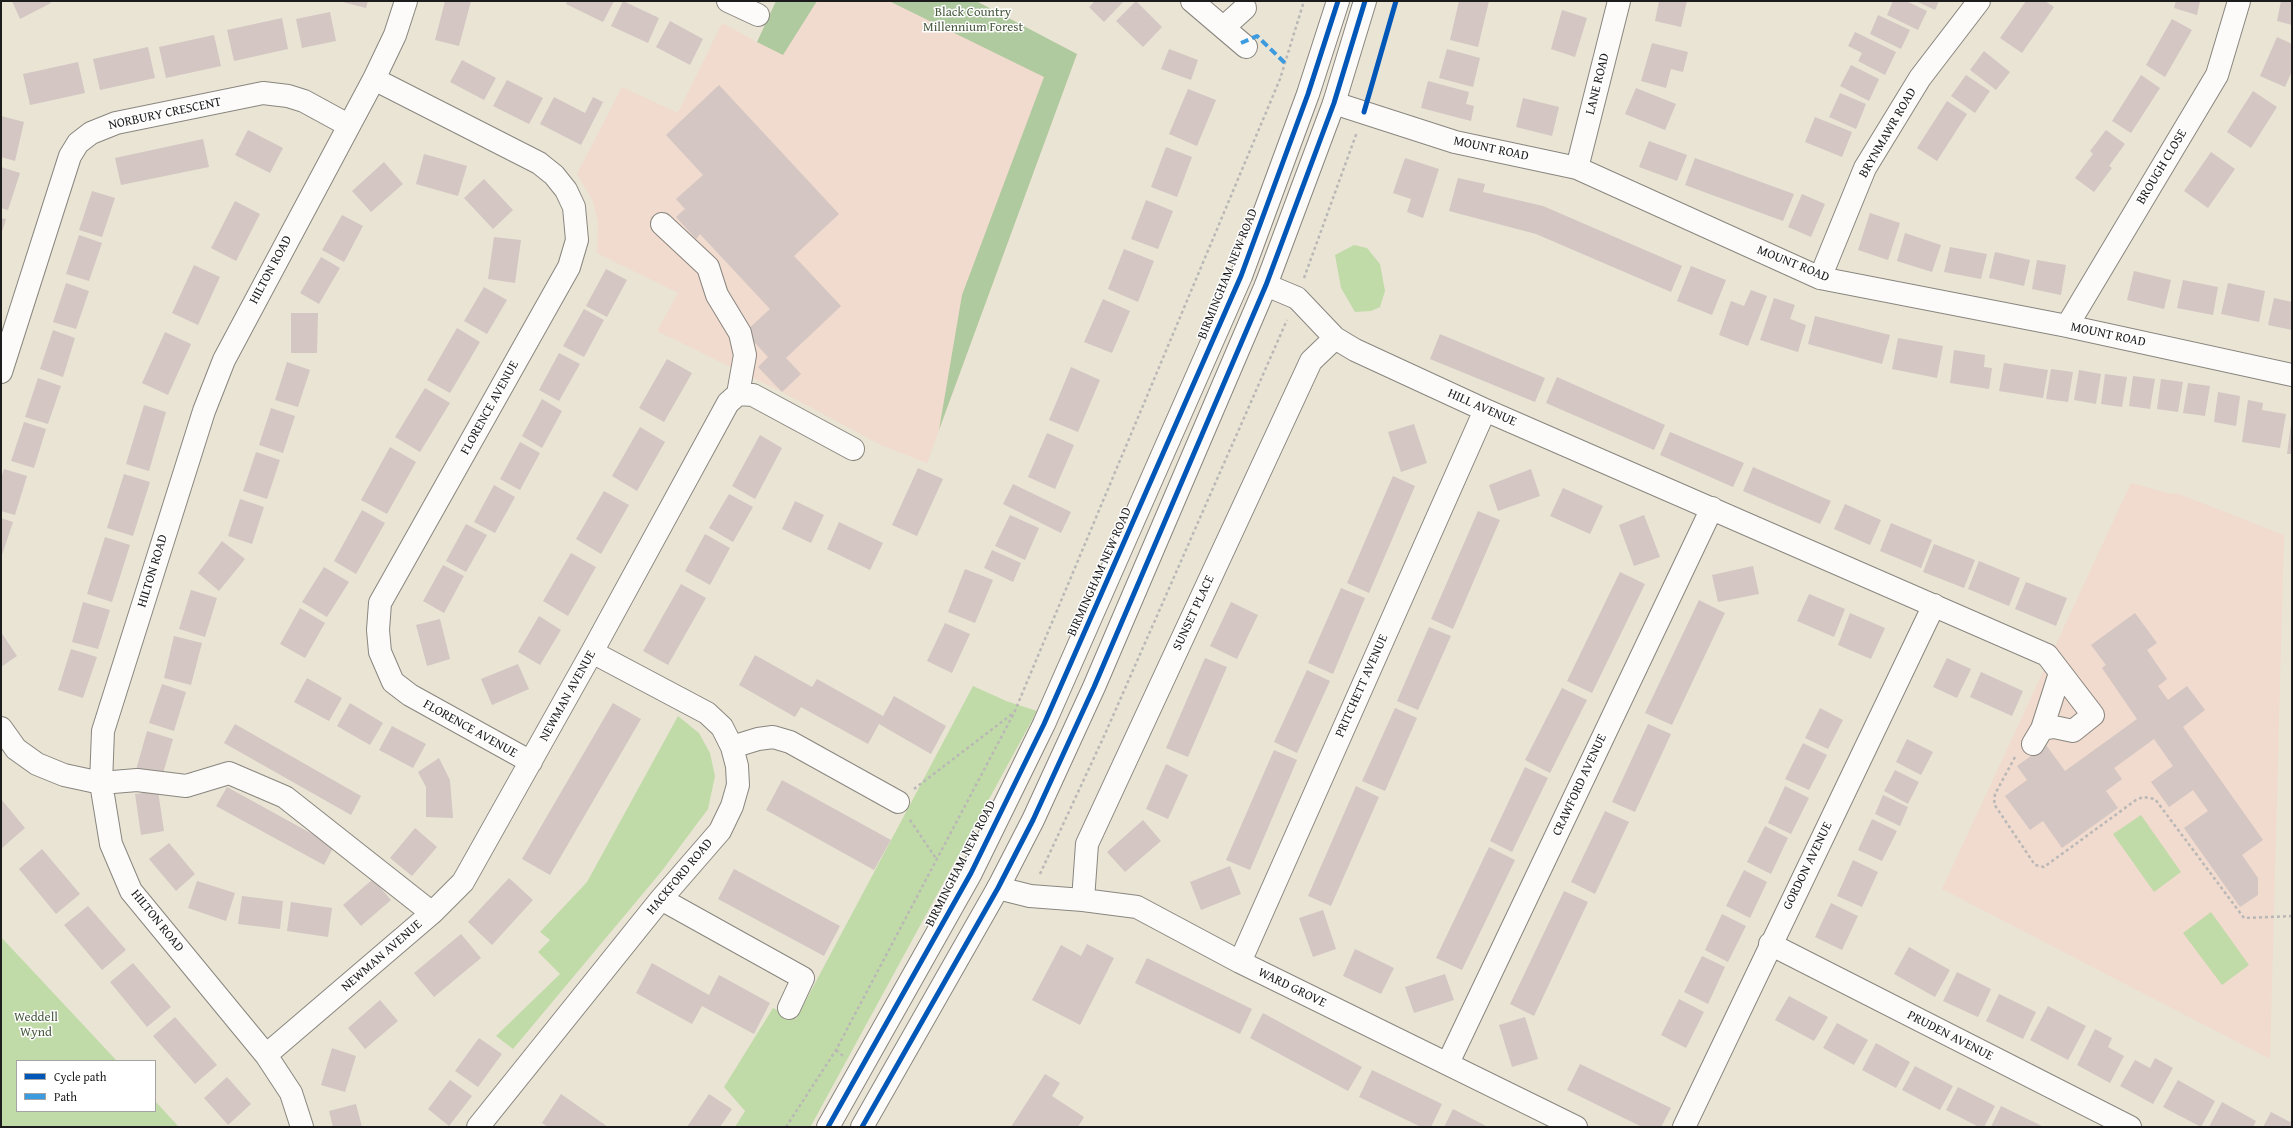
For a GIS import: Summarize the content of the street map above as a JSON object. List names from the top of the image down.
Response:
{
  "streets": {
    "main road": [
      "LANE ROAD",
      "NORBURY CRESCENT",
      "BRYNMAWR ROAD",
      "MOUNT ROAD",
      "BROUGH CLOSE",
      "HILTON ROAD",
      "BIRMINGHAM NEW ROAD",
      "FLORENCE AVENUE",
      "HILL AVENUE",
      "SUNSET PLACE",
      "PRITCHETT AVENUE",
      "NEWMAN AVENUE",
      "CRAWFORD AVENUE",
      "GORDON AVENUE",
      "HACKFORD ROAD",
      "WARD GROVE",
      "PRUDEN AVENUE"
    ]
  },
  "crossings": [
    ["LANE ROAD", "MOUNT ROAD"],
    ["NORBURY CRESCENT", "HILTON ROAD"],
    ["BRYNMAWR ROAD", "MOUNT ROAD"],
    ["MOUNT ROAD", "BROUGH CLOSE"],
    ["MOUNT ROAD", "BIRMINGHAM NEW ROAD"],
    ["HILTON ROAD", "FLORENCE AVENUE"],
    ["HILTON ROAD", "NEWMAN AVENUE"],
    ["BIRMINGHAM NEW ROAD", "WARD GROVE"],
    ["FLORENCE AVENUE", "NEWMAN AVENUE"],
    ["HILL AVENUE", "SUNSET PLACE"],
    ["HILL AVENUE", "PRITCHETT AVENUE"],
    ["HILL AVENUE", "CRAWFORD AVENUE"],
    ["HILL AVENUE", "GORDON AVENUE"],
    ["SUNSET PLACE", "WARD GROVE"],
    ["PRITCHETT AVENUE", "WARD GROVE"],
    ["NEWMAN AVENUE", "HACKFORD ROAD"],
    ["CRAWFORD AVENUE", "WARD GROVE"],
    ["GORDON AVENUE", "PRUDEN AVENUE"]
  ],
  "parks": ["Black Country Millennium Forest", "Weddell Wynd"],
  "legend": ["Cycle path", "Path"]
}
